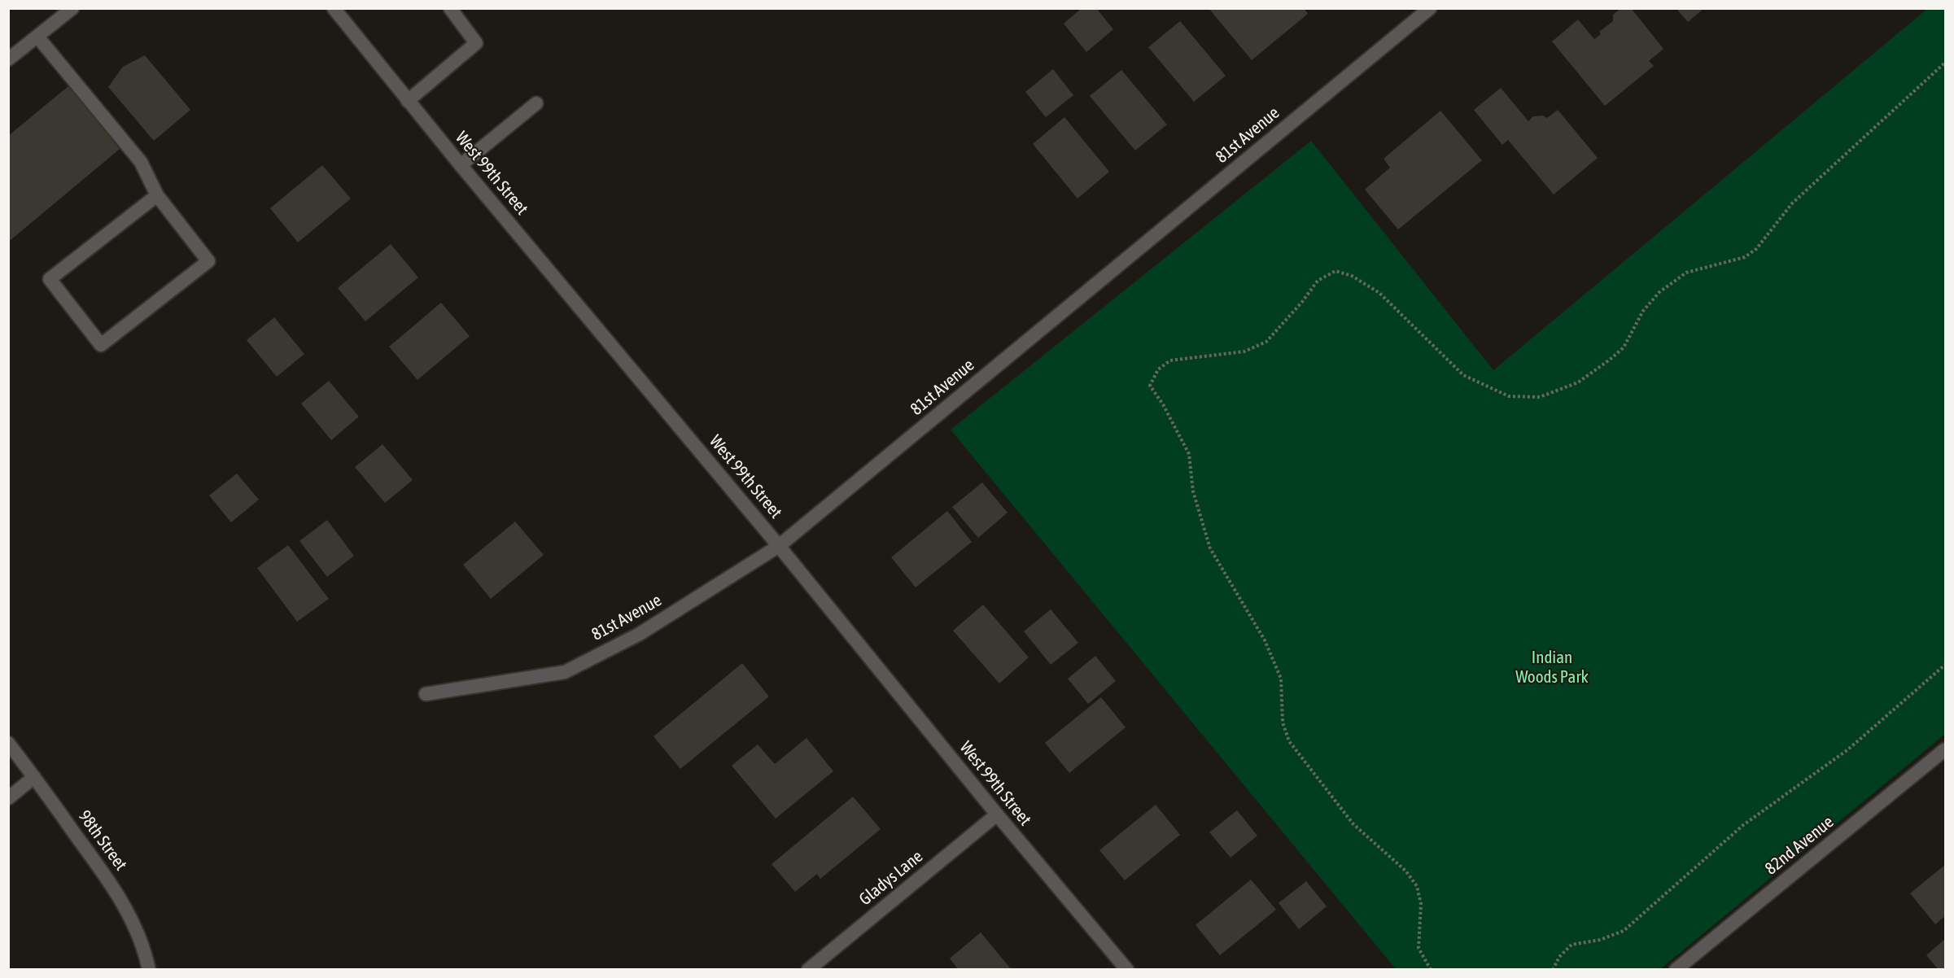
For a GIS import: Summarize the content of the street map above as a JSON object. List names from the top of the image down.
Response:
{
  "streets": {
    "street": [
      "81st Avenue",
      "West 99th Street",
      "98th Street",
      "82nd Avenue",
      "Gladys Lane"
    ]
  },
  "crossings": [
    ["81st Avenue", "West 99th Street"],
    ["West 99th Street", "Gladys Lane"]
  ],
  "parks": ["Indian Woods Park"]
}
